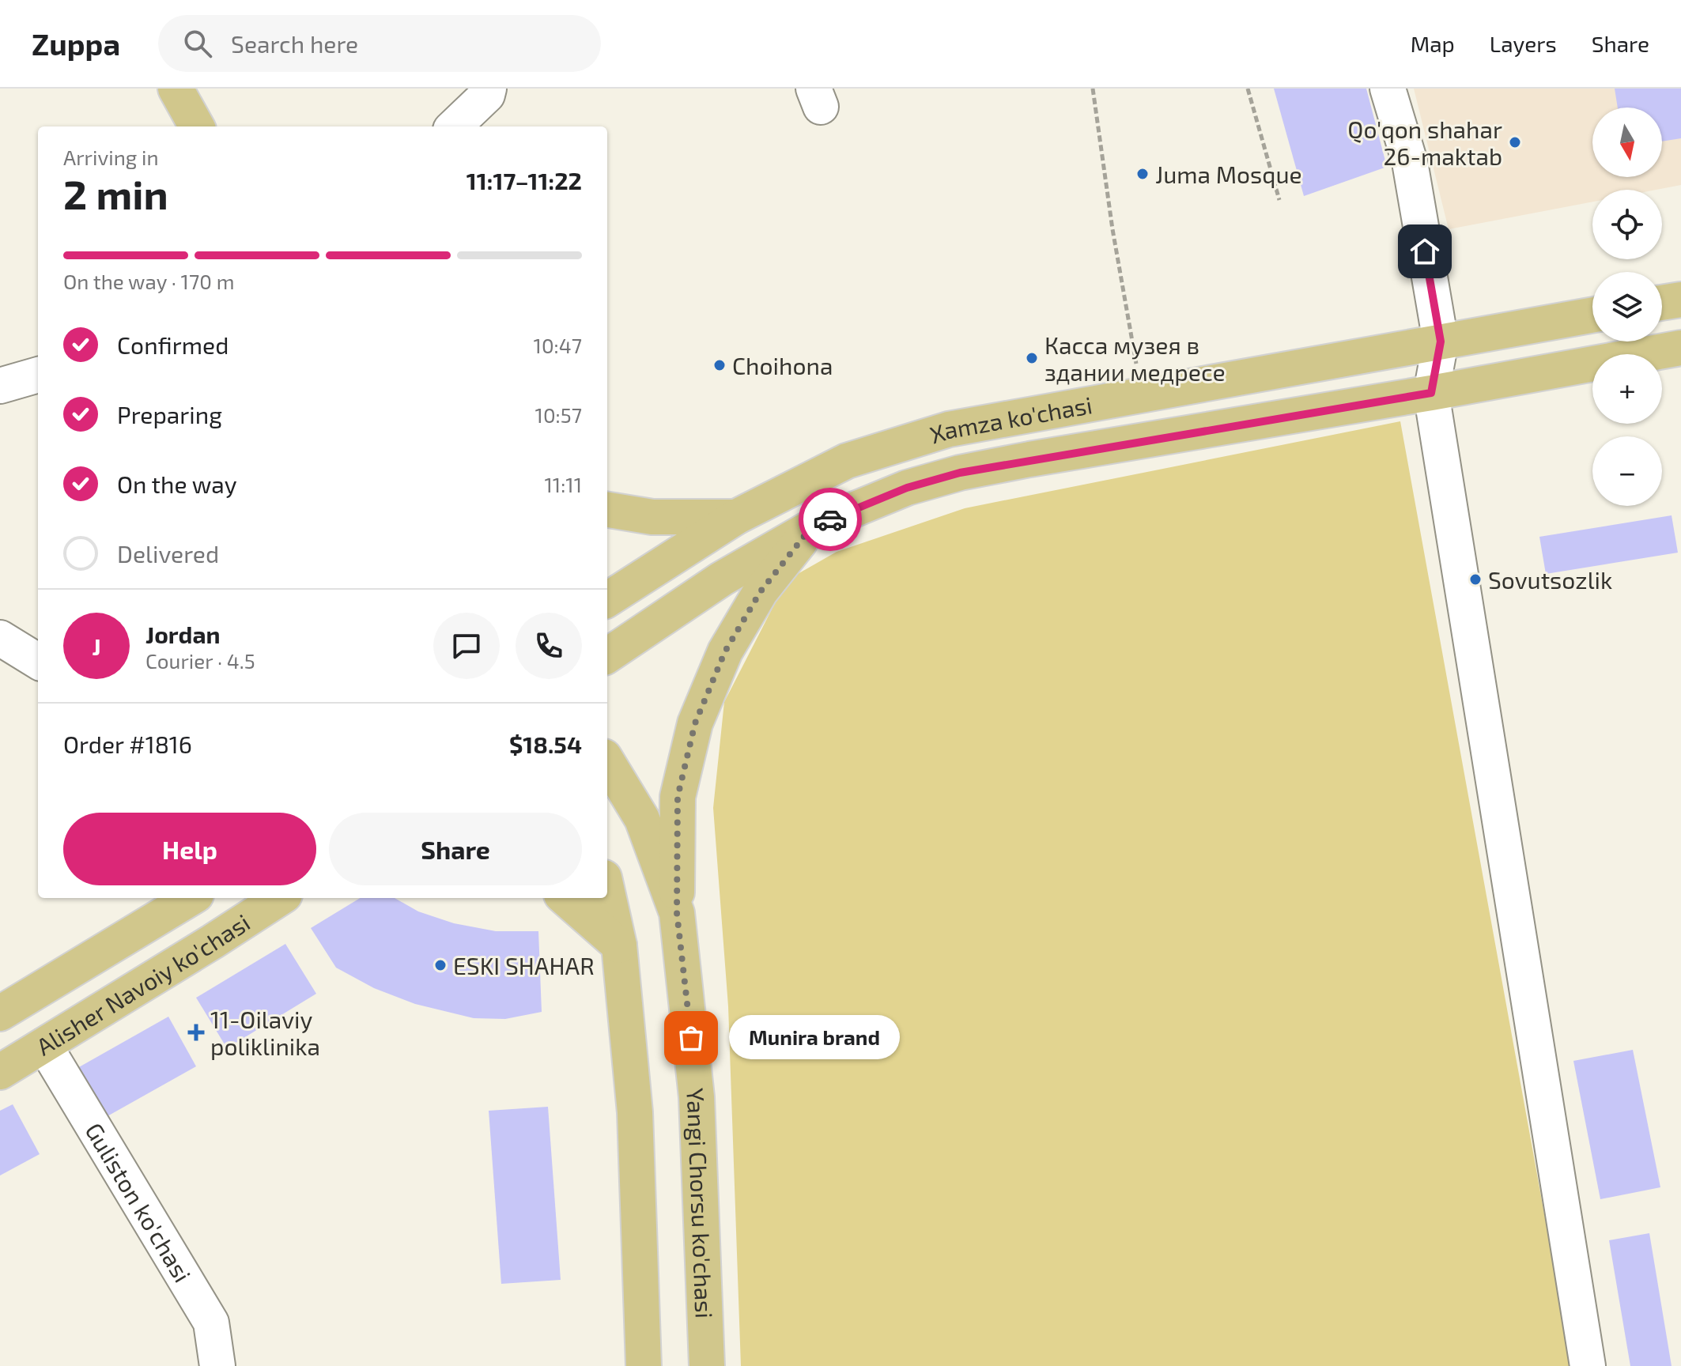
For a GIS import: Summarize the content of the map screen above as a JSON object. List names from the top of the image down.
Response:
{
  "streets": {
    "main road": ["Xamza ko'chasi", "Alisher Navoiy ko'chasi", "Yangi Chorsu ko'chasi"],
    "street": ["Guliston ko'chasi"]
  },
  "crossings": [
    ["Alisher Navoiy ko'chasi", "Guliston ko'chasi"]
  ],
  "places": {
    "other": [
      "Qo'qon shahar 26-maktab",
      "Juma Mosque",
      "Касса музея в здании медресе",
      "Choihona",
      "Sovutsozlik",
      "ESKI SHAHAR",
      "Munira brand"
    ],
    "health": ["11-Oilaviy poliklinika"]
  },
  "north": "bottom",
  "page": {
    "header": "Zuppa",
    "search": "Search here",
    "nav": ["Map", "Layers", "Share"],
    "map_buttons": ["+", "−"],
    "heading": ["2 min", "Arriving in", "11:17–11:22"],
    "panel": [
      "Jordan",
      "Courier · 4.5",
      "Order #1816",
      "$18.54"
    ],
    "bar": "On the way · 170 m",
    "list": [
      ["Confirmed", "10:47"],
      ["Preparing", "10:57"],
      ["On the way", "11:11"],
      "Delivered"
    ],
    "round": "J",
    "buttons": ["Help", "Share"],
    "bubble": "Munira brand"
  }
}
